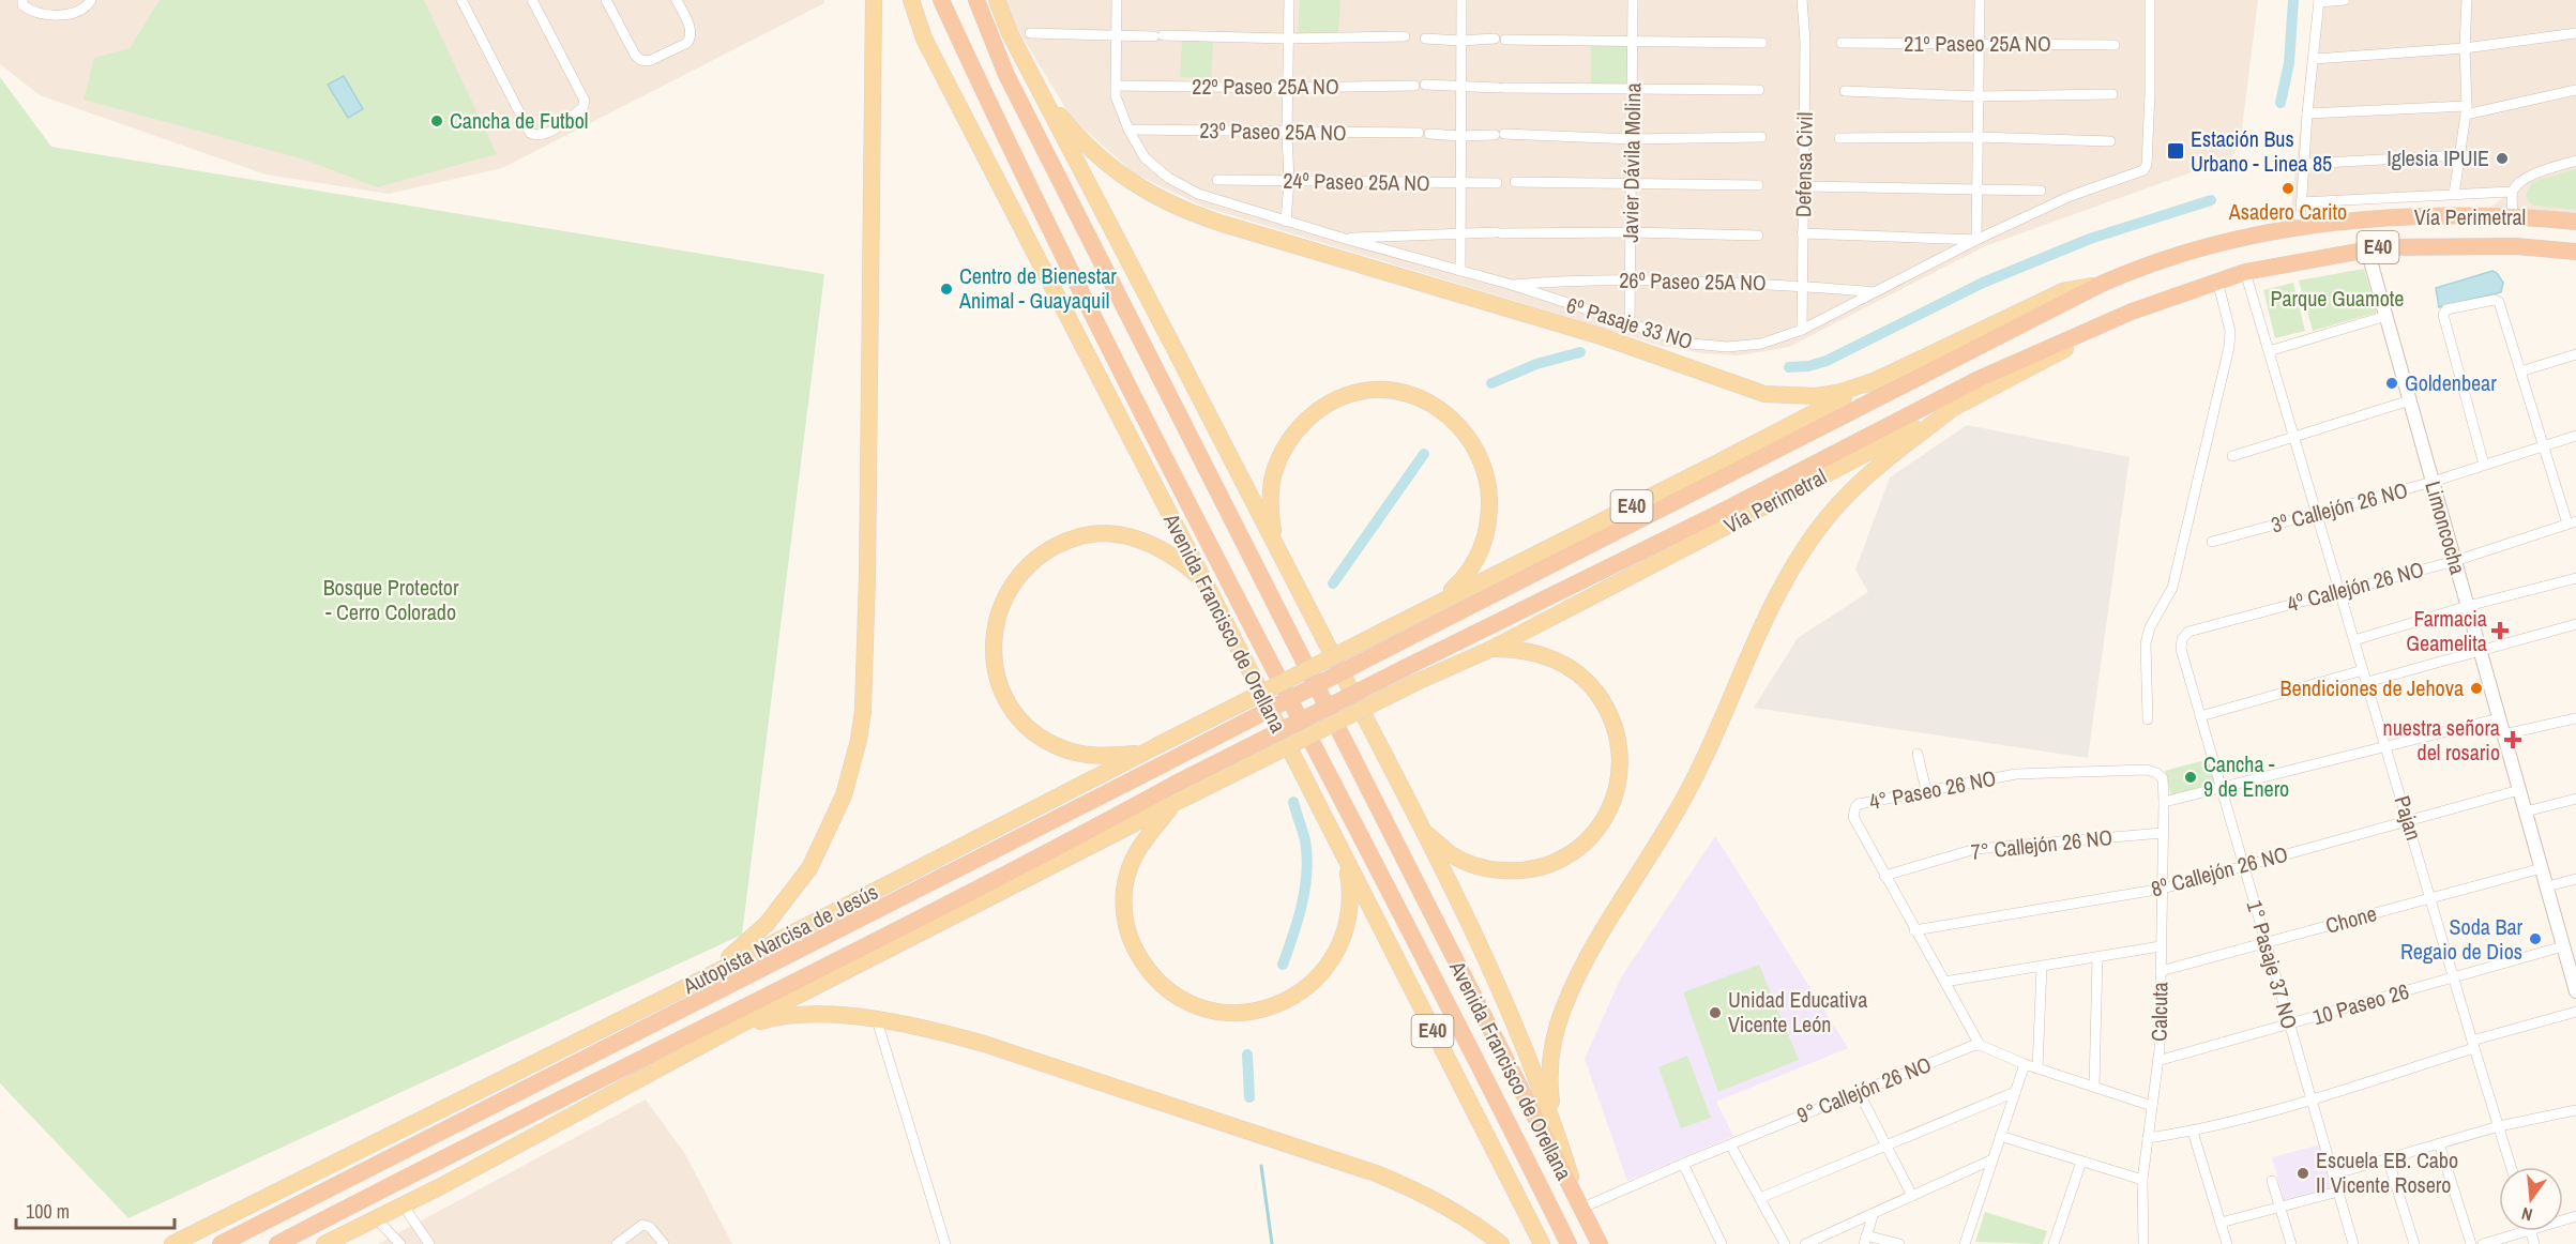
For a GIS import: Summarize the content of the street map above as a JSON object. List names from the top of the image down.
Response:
{
  "streets": {
    "highway": [
      "Vía Perimetral",
      "E40",
      "Avenida Francisco de Orellana",
      "Autopista Narcisa de Jesús"
    ],
    "street": [
      "21º Paseo 25A NO",
      "22º Paseo 25A NO",
      "23º Paseo 25A NO",
      "Javier Dávila Molina",
      "Defensa Civil",
      "24º Paseo 25A NO",
      "26º Paseo 25A NO",
      "6º Pasaje 33 NO",
      "3º Callejón 26 NO",
      "Limoncocha",
      "4º Callejón 26 NO",
      "4° Paseo 26 NO",
      "Pajan",
      "7° Callejón 26 NO",
      "8º Callejón 26 NO",
      "Chone",
      "1° Pasaje 37 NO",
      "10 Paseo 26",
      "Calcuta",
      "9° Callejón 26 NO"
    ]
  },
  "crossings": [
    ["22º Paseo 25A NO", "Javier Dávila Molina"],
    ["22º Paseo 25A NO", "6º Pasaje 33 NO"],
    ["23º Paseo 25A NO", "Javier Dávila Molina"],
    ["23º Paseo 25A NO", "6º Pasaje 33 NO"],
    ["Javier Dávila Molina", "26º Paseo 25A NO"],
    ["Javier Dávila Molina", "6º Pasaje 33 NO"],
    ["Defensa Civil", "26º Paseo 25A NO"],
    ["Defensa Civil", "6º Pasaje 33 NO"],
    ["Vía Perimetral", "Limoncocha"],
    ["Vía Perimetral", "Pajan"],
    ["Vía Perimetral", "Autopista Narcisa de Jesús"],
    ["26º Paseo 25A NO", "6º Pasaje 33 NO"],
    ["3º Callejón 26 NO", "Limoncocha"],
    ["3º Callejón 26 NO", "Pajan"],
    ["Limoncocha", "4º Callejón 26 NO"],
    ["Limoncocha", "8º Callejón 26 NO"],
    ["Limoncocha", "Chone"],
    ["Limoncocha", "10 Paseo 26"],
    ["4º Callejón 26 NO", "Pajan"],
    ["4º Callejón 26 NO", "1° Pasaje 37 NO"],
    ["Avenida Francisco de Orellana", "9° Callejón 26 NO"],
    ["4° Paseo 26 NO", "7° Callejón 26 NO"],
    ["4° Paseo 26 NO", "8º Callejón 26 NO"],
    ["4° Paseo 26 NO", "Calcuta"],
    ["4° Paseo 26 NO", "9° Callejón 26 NO"],
    ["Pajan", "8º Callejón 26 NO"],
    ["Pajan", "Chone"],
    ["Pajan", "10 Paseo 26"],
    ["7° Callejón 26 NO", "Calcuta"],
    ["8º Callejón 26 NO", "1° Pasaje 37 NO"],
    ["8º Callejón 26 NO", "Calcuta"],
    ["Chone", "1° Pasaje 37 NO"],
    ["Chone", "Calcuta"],
    ["1° Pasaje 37 NO", "10 Paseo 26"],
    ["10 Paseo 26", "Calcuta"]
  ],
  "parks": ["Parque Guamote", "Bosque Protector - Cerro Colorado"],
  "places": {
    "other": [
      "Cancha de Futbol",
      "Iglesia IPUIE",
      "Asadero Carito",
      "Centro de Bienestar Animal - Guayaquil",
      "Goldenbear",
      "Bendiciones de Jehova",
      "Cancha - 9 de Enero",
      "Soda Bar Regaio de Dios",
      "Unidad Educativa Vicente León",
      "Escuela EB. Cabo II Vicente Rosero"
    ],
    "transit": ["Estación Bus Urbano - Linea 85"],
    "health": ["Farmacia Geamelita", "nuestra señora del rosario"]
  },
  "scale_bar": "100 m",
  "north": "bottom"
}
